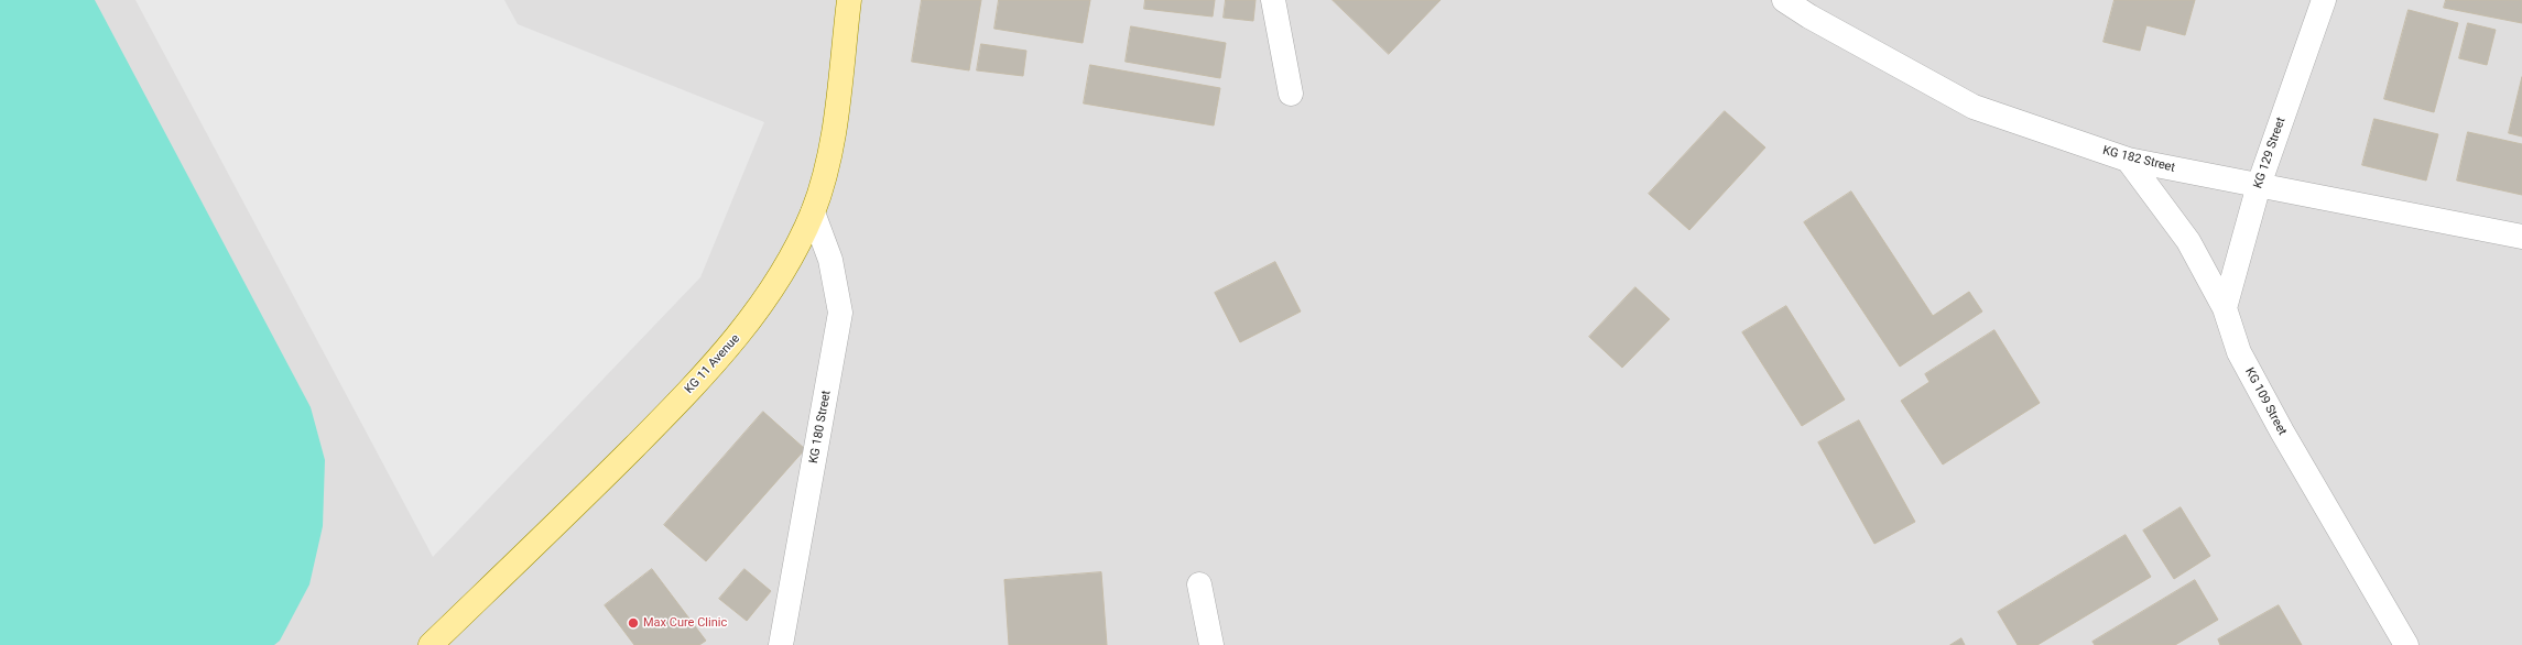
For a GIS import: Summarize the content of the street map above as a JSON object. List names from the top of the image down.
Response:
{
  "streets": {
    "main road": ["KG 11 Avenue"],
    "street": [
      "KG 129 Street",
      "KG 182 Street",
      "KG 109 Street",
      "KG 180 Street"
    ]
  },
  "crossings": [
    ["KG 129 Street", "KG 182 Street"],
    ["KG 129 Street", "KG 109 Street"],
    ["KG 182 Street", "KG 109 Street"],
    ["KG 11 Avenue", "KG 180 Street"]
  ],
  "places": ["Max Cure Clinic"]
}
